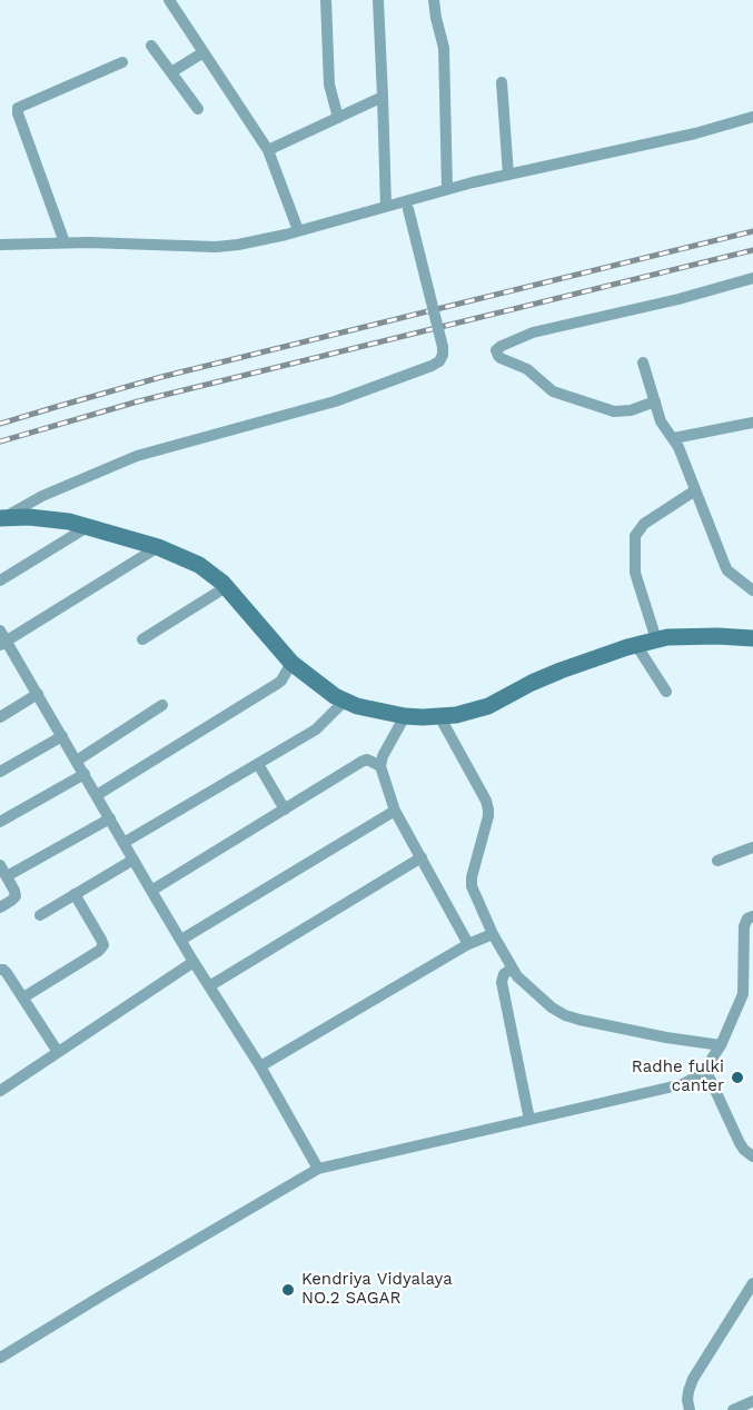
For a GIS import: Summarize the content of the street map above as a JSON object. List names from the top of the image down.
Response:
{
  "places": ["Radhe fulki canter", "Kendriya Vidyalaya NO.2 SAGAR"]
}
